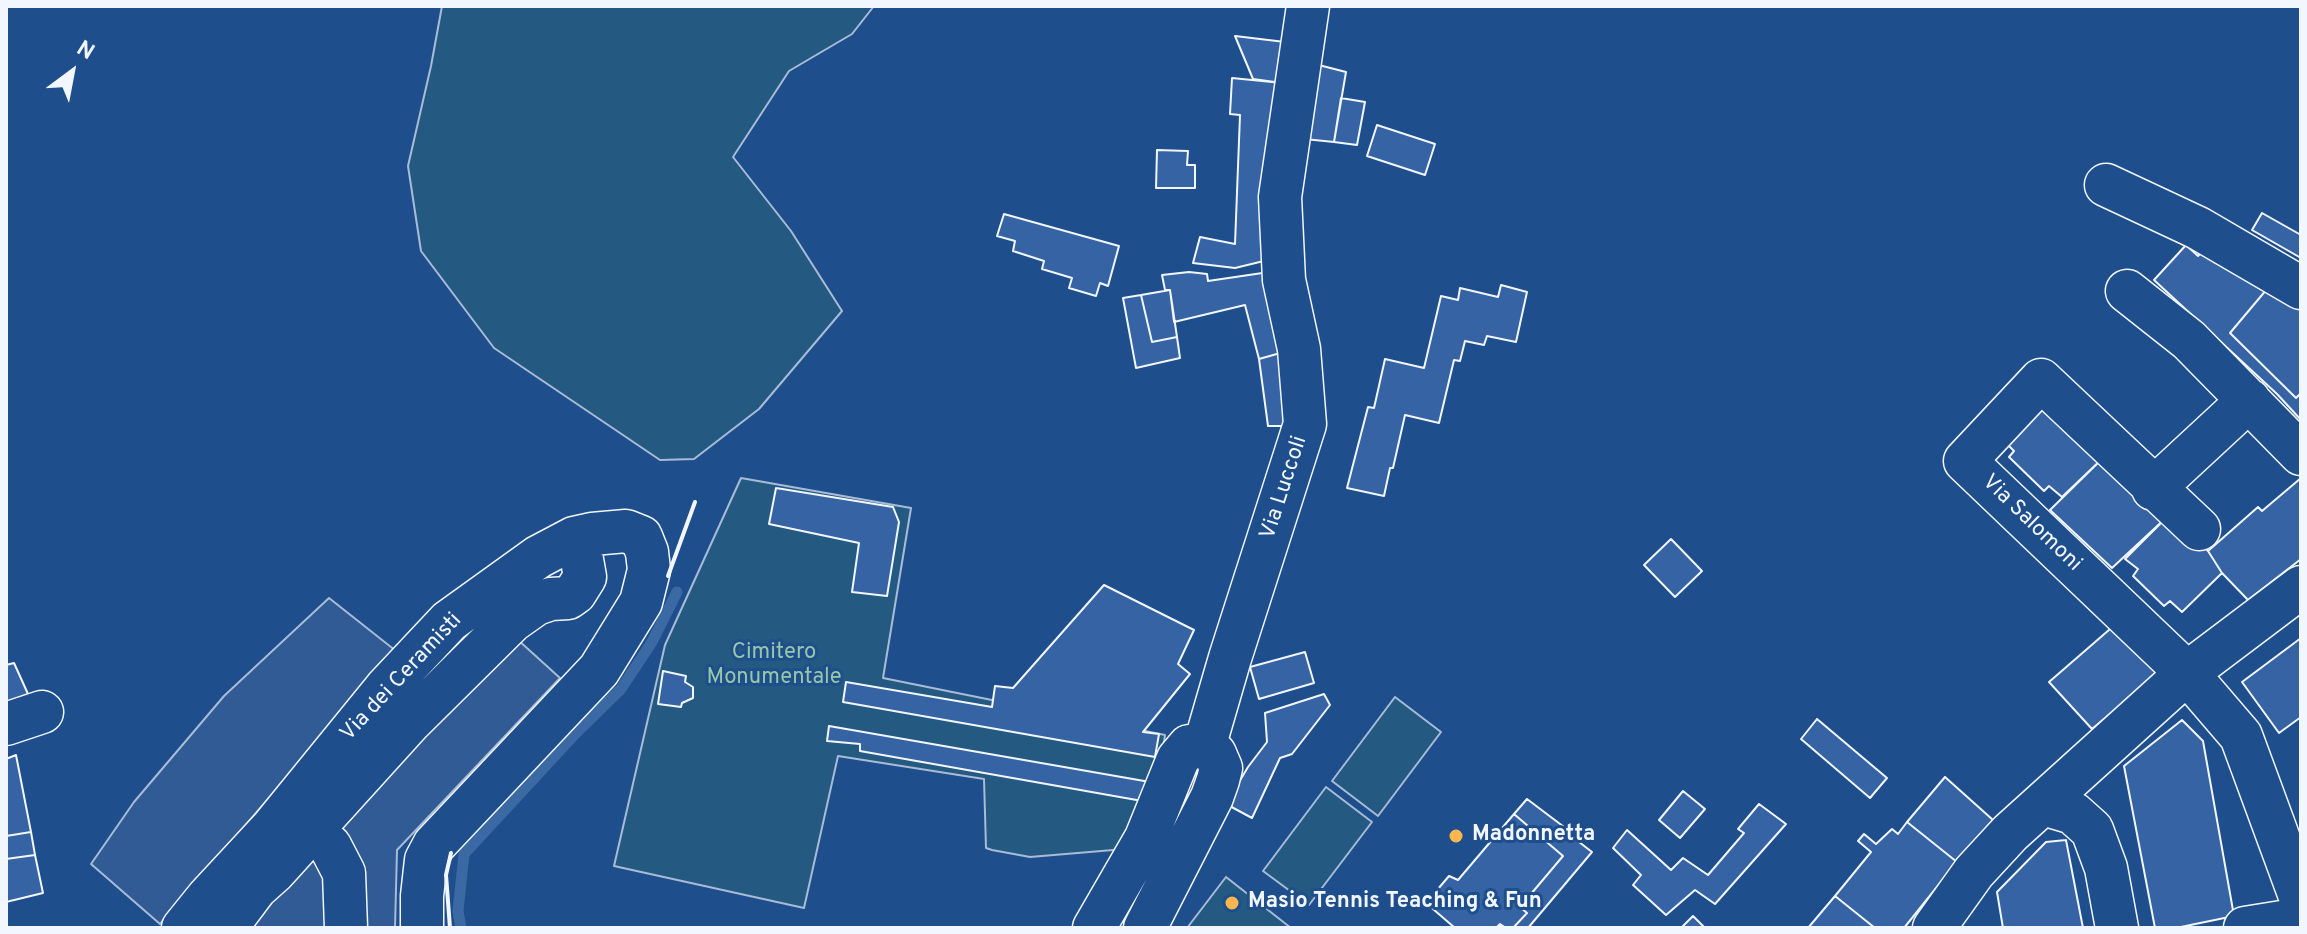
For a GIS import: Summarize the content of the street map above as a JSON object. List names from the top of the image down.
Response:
{
  "streets": {
    "street": ["Via Luccoli", "Via Salomoni", "Via dei Ceramisti"]
  },
  "parks": ["Cimitero Monumentale"],
  "places": ["Madonnetta", "Masio Tennis Teaching & Fun"],
  "north": "top right"
}
